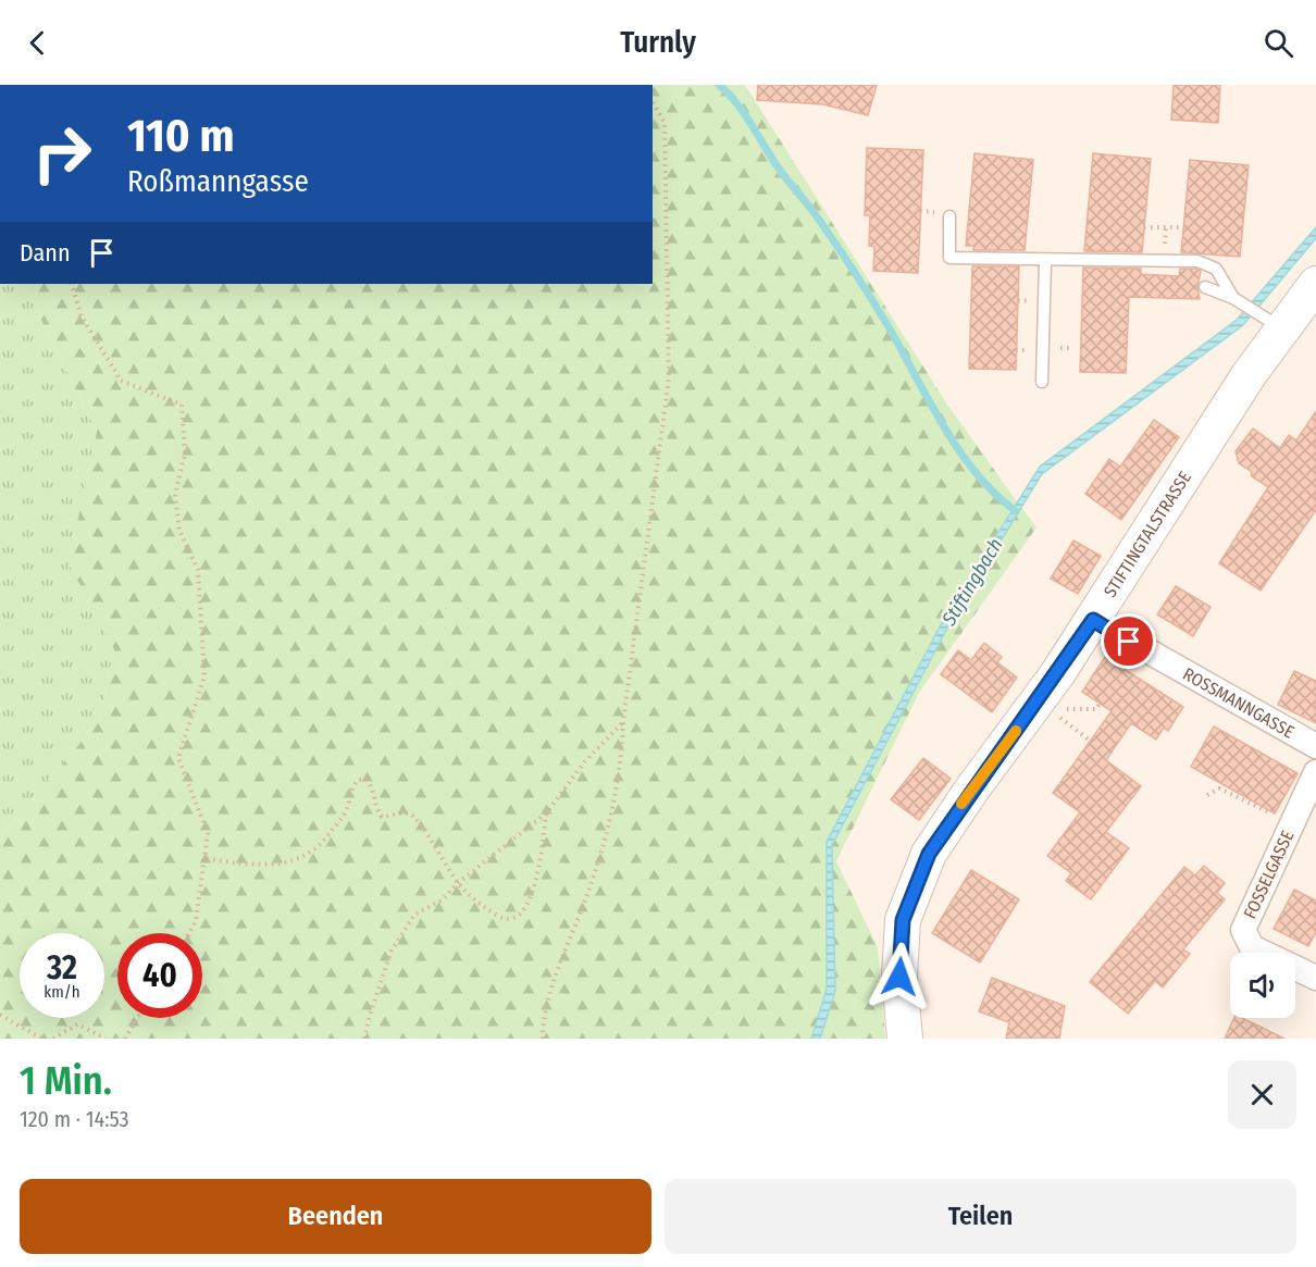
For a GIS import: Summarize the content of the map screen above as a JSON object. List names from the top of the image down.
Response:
{
  "streets": {
    "street": ["STIFTINGTALSTRASSE", "ROSSMANNGASSE", "FOSSELGASSE"]
  },
  "crossings": [
    ["STIFTINGTALSTRASSE", "ROSSMANNGASSE"]
  ],
  "water": ["Stiftingbach"],
  "page": {
    "header": "Turnly",
    "turn": ["110 m", "Roßmanngasse"],
    "then": "Dann",
    "speed": "32 km/h",
    "limit": "40",
    "heading": ["1 Min.", "120 m · 14:53"],
    "buttons": ["Beenden", "Teilen"]
  }
}
